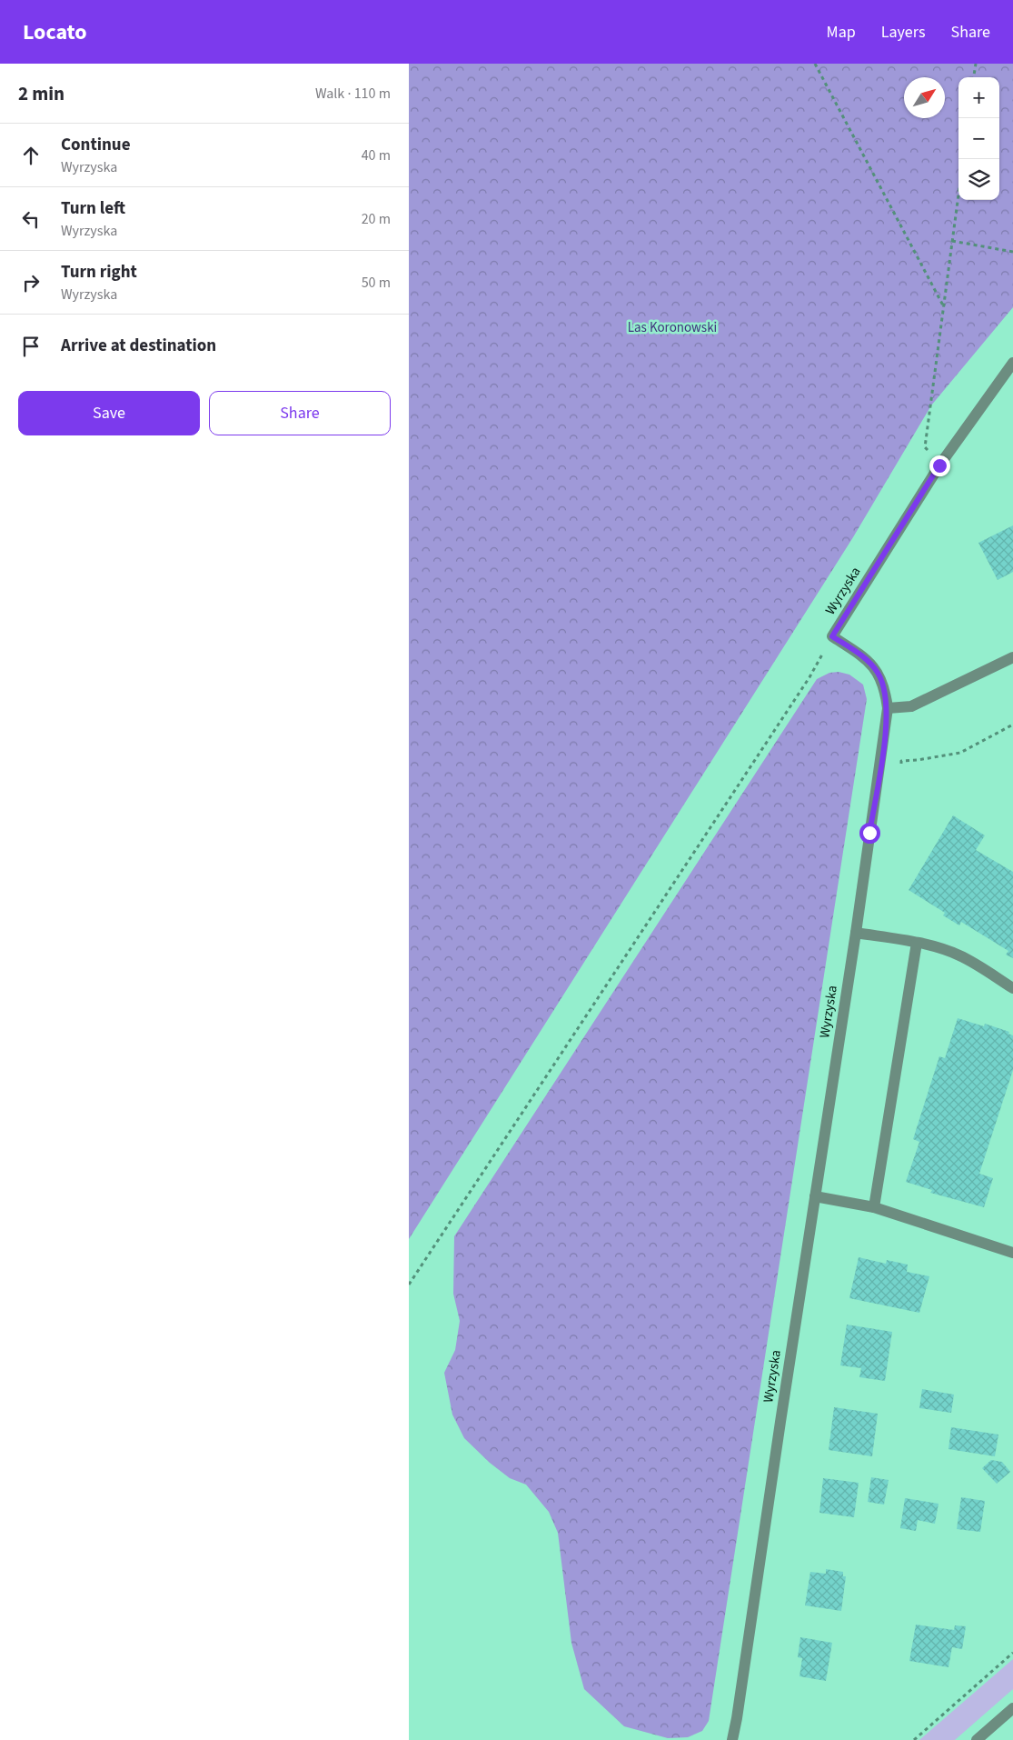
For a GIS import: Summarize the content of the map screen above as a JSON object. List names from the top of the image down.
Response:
{
  "streets": {
    "street": ["Wyrzyska"]
  },
  "parks": ["Las Koronowski"],
  "north": "top right",
  "page": {
    "header": "Locato",
    "nav": ["Map", "Layers", "Share"],
    "heading": ["2 min", "Walk · 110 m"],
    "map_buttons": ["+", "−"],
    "list": [
      ["Continue", "Wyrzyska", "40 m"],
      ["Turn left", "Wyrzyska", "20 m"],
      ["Turn right", "Wyrzyska", "50 m"],
      "Arrive at destination"
    ],
    "buttons": ["Save", "Share"]
  }
}
